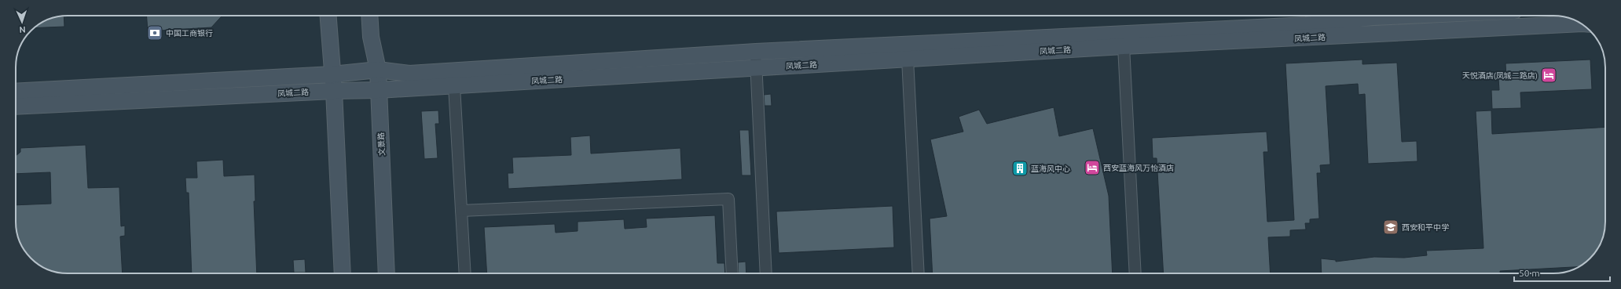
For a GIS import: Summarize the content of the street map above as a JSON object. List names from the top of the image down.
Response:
{
  "streets": {
    "main road": ["凤城二路", "文景路"]
  },
  "crossings": [
    ["凤城二路", "文景路"]
  ],
  "places": {
    "bank": ["中国工商银行"],
    "hotel": ["天悦酒店(凤城二路店)", "西安蓝海风万怡酒店"],
    "building": ["蓝海风中心"],
    "school or university": ["西安和平中学"]
  },
  "scale_bar": "50 m",
  "north": "bottom"
}
